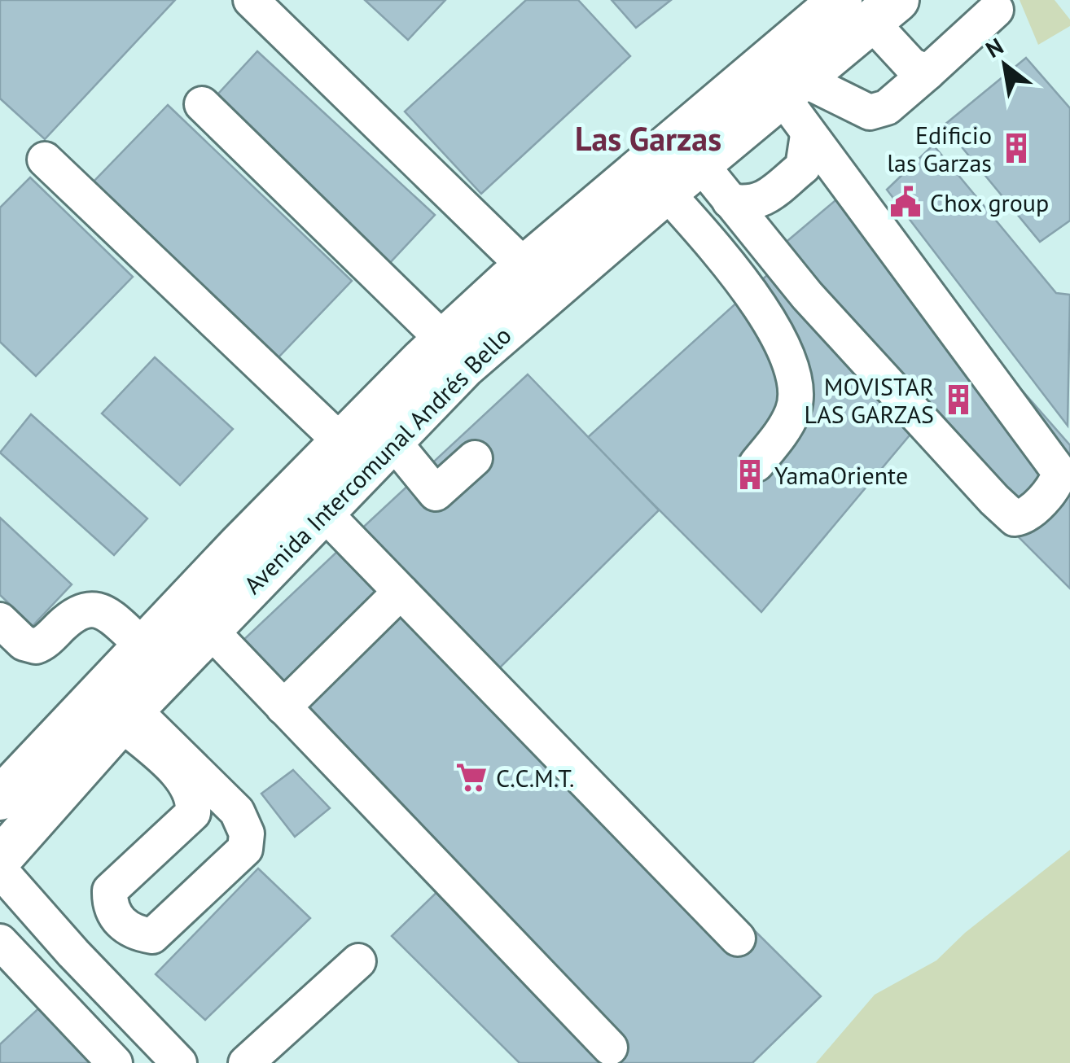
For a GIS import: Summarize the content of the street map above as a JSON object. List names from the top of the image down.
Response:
{
  "streets": {
    "main road": ["Avenida Intercomunal Andrés Bello"]
  },
  "districts": ["Las Garzas"],
  "places": {
    "building": ["Edificio las Garzas", "MOVISTAR LAS GARZAS", "YamaOriente"],
    "public building": ["Chox group"],
    "supermarket": ["C.C.M.T."]
  },
  "north": "top left"
}
